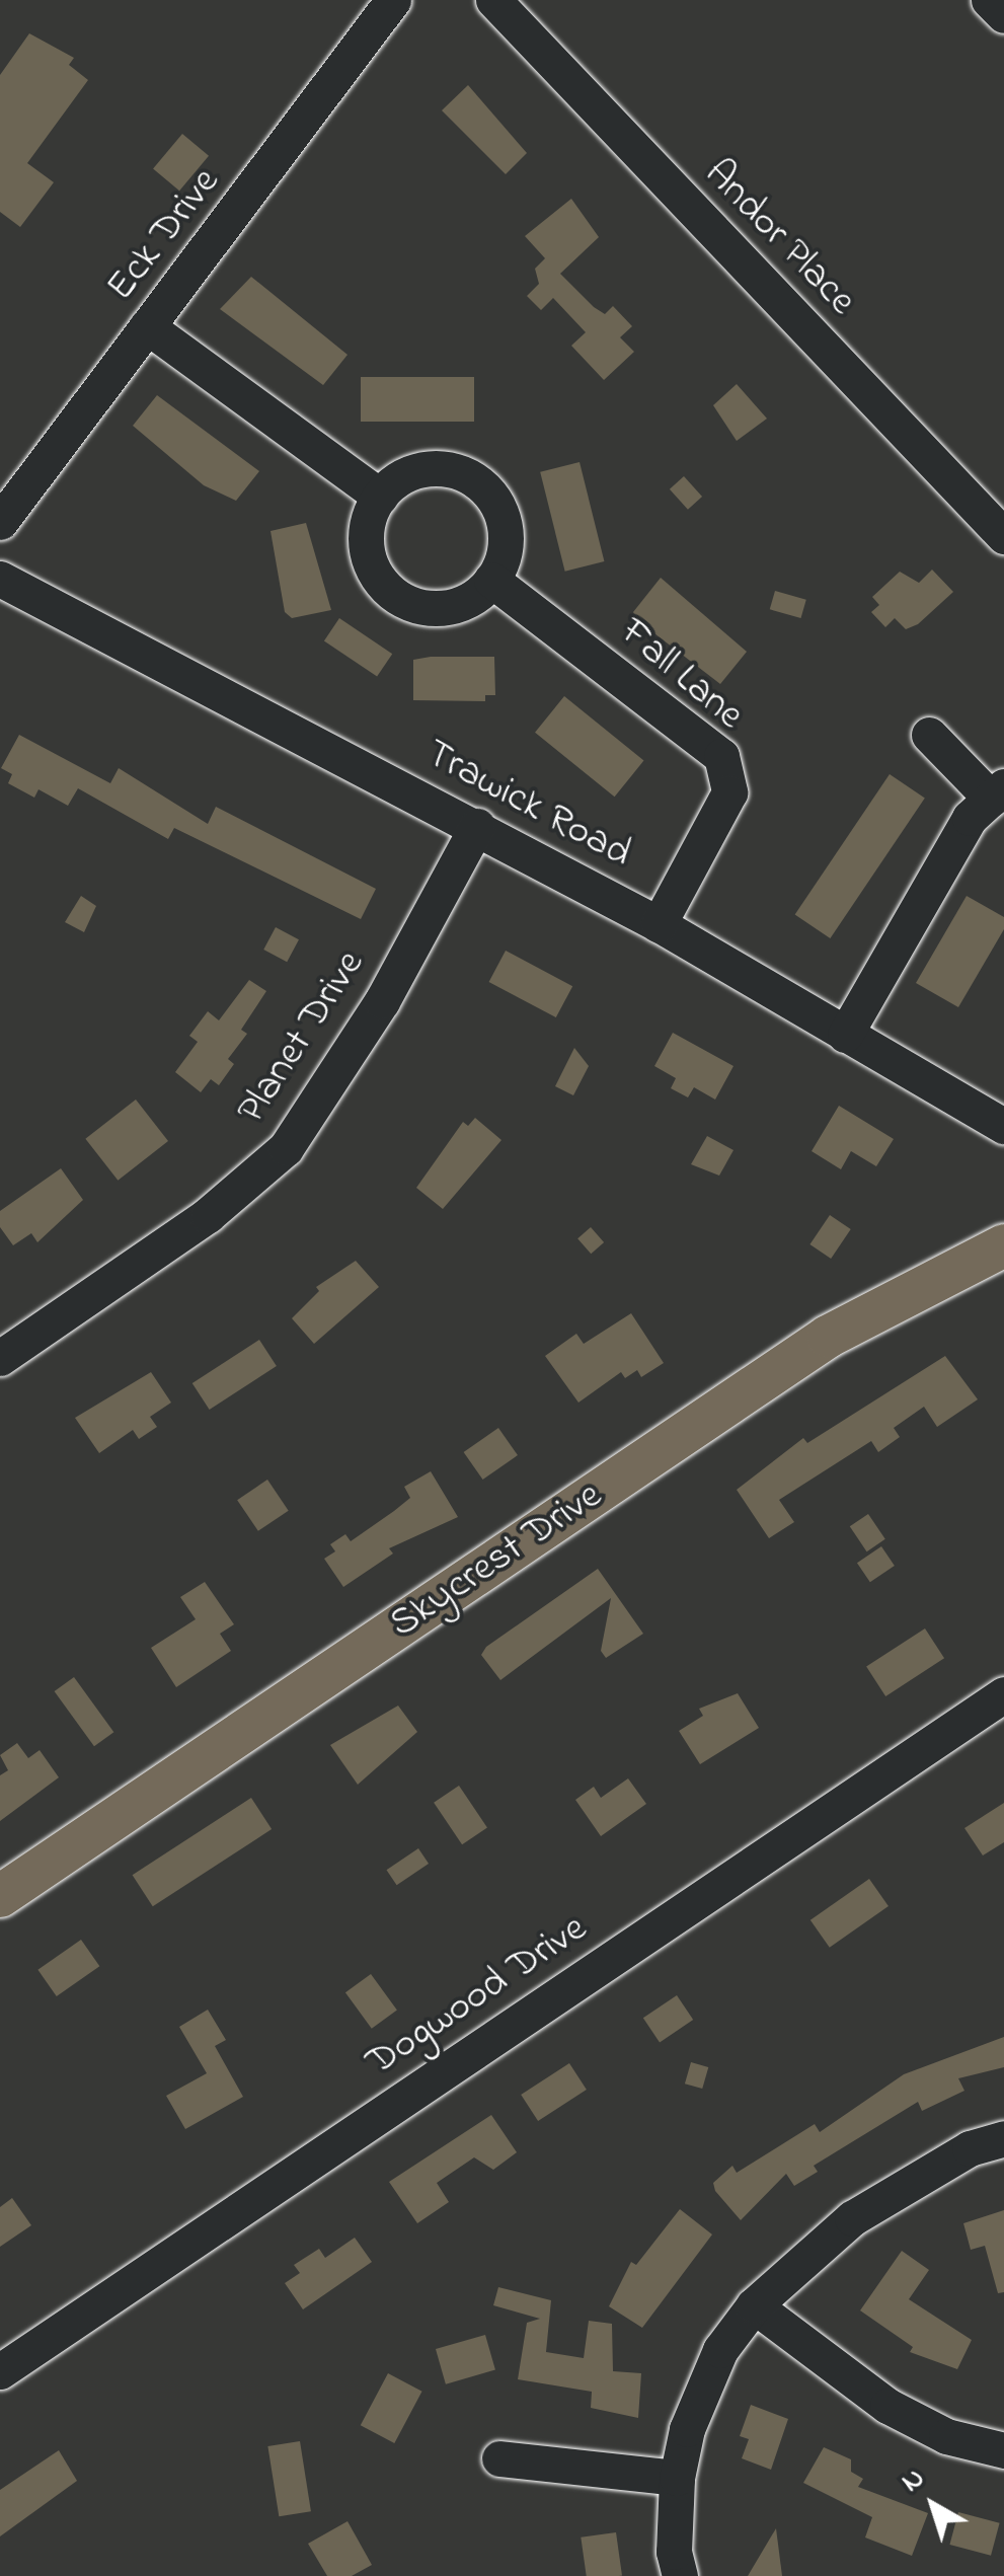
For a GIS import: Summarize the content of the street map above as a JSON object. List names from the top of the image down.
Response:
{
  "streets": {
    "main road": ["Skycrest Drive"],
    "street": [
      "Eck Drive",
      "Andor Place",
      "Fall Lane",
      "Trawick Road",
      "Planet Drive",
      "Dogwood Drive"
    ]
  },
  "crossings": [
    ["Fall Lane", "Trawick Road"],
    ["Trawick Road", "Planet Drive"]
  ],
  "north": "top left"
}
